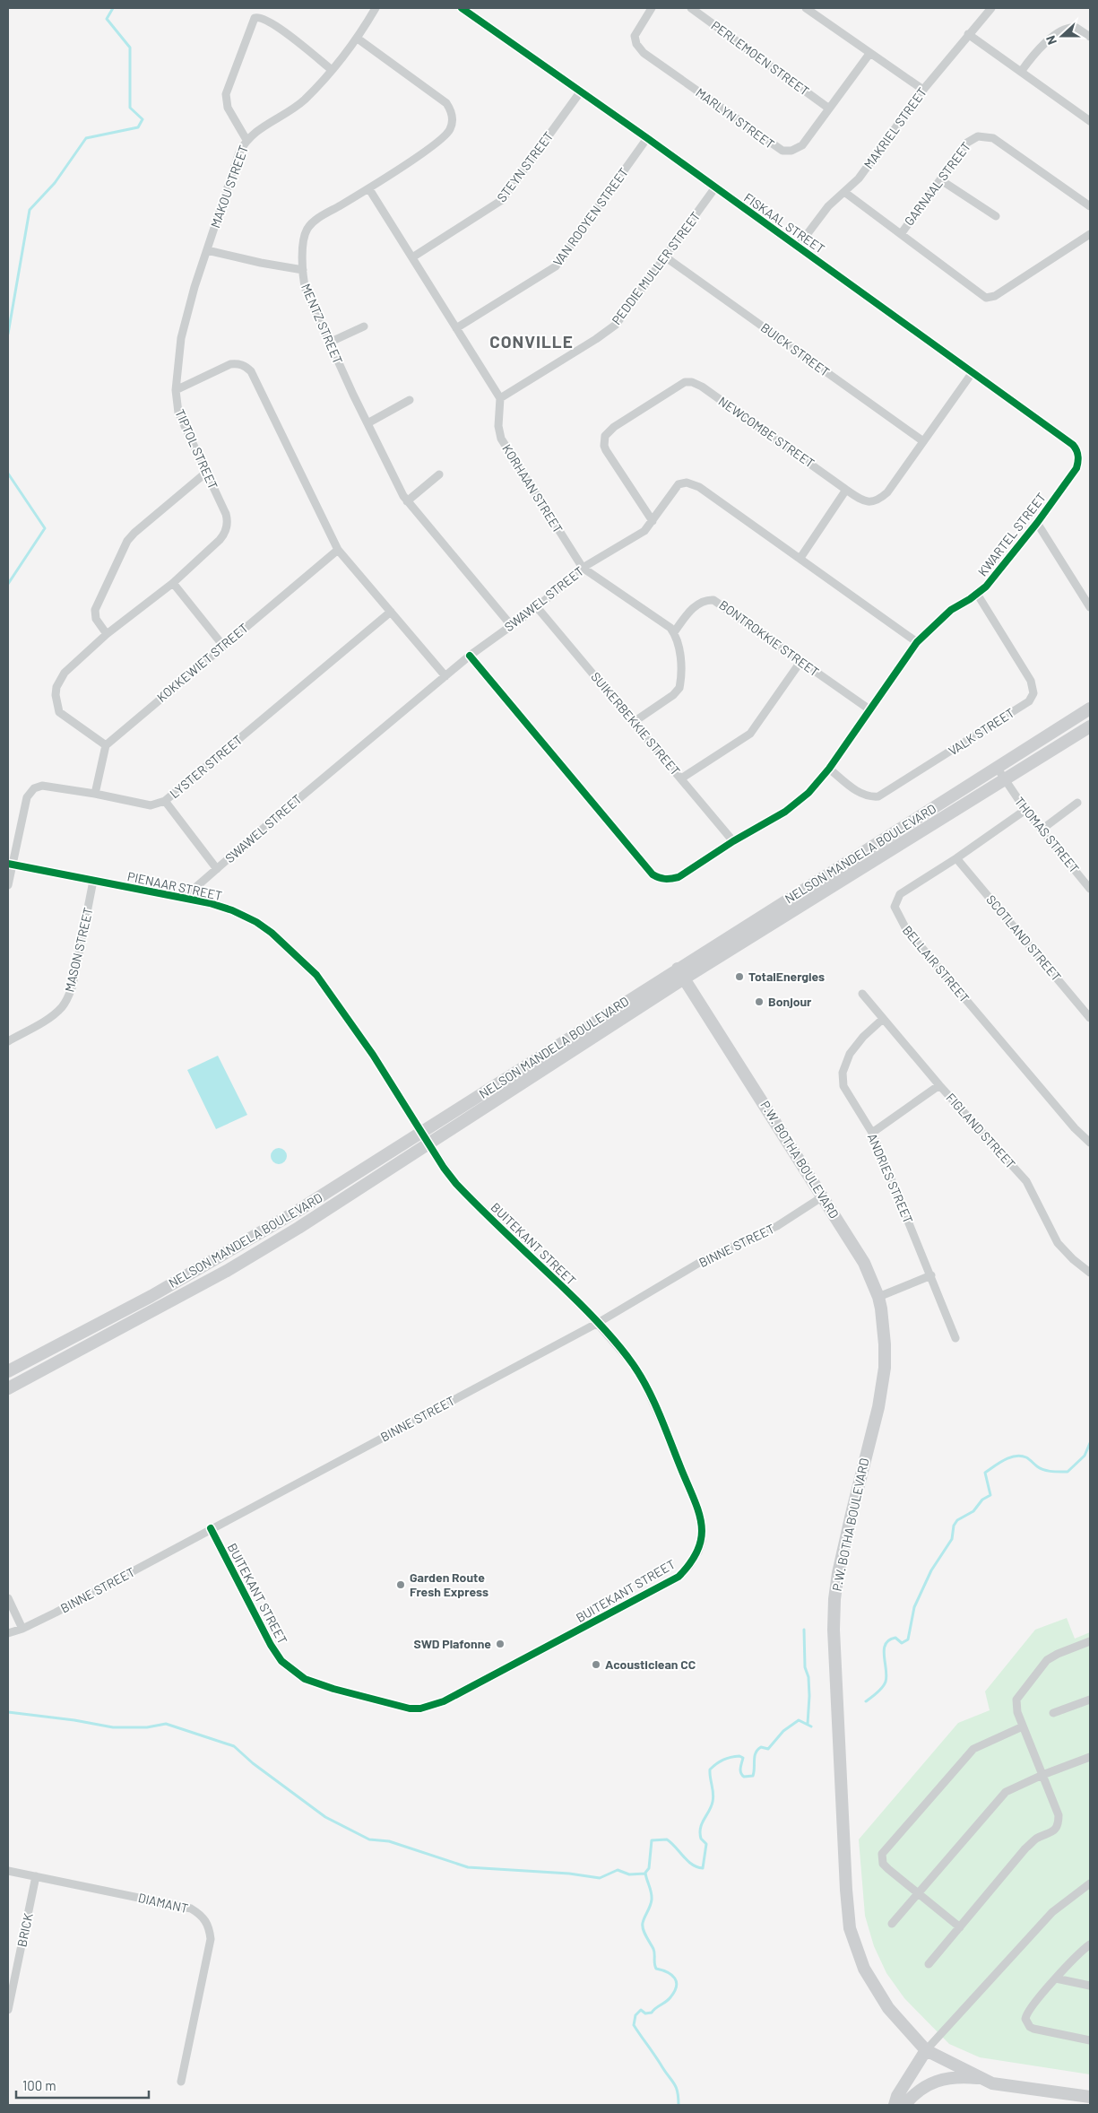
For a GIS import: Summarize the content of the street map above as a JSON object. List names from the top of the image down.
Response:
{
  "streets": {
    "street": [
      "PERLEMOEN STREET",
      "MARLYN STREET",
      "MAKRIEL STREET",
      "STEYN STREET",
      "GARNAAL STREET",
      "MAKOU STREET",
      "VAN ROOYEN STREET",
      "FISKAAL STREET",
      "PEDDIE MULLER STREET",
      "MENTZ STREET",
      "BUICK STREET",
      "NEWCOMBE STREET",
      "TIPTOL STREET",
      "KORHAAN STREET",
      "KWARTEL STREET",
      "SWAWEL STREET",
      "BONTROKKIE STREET",
      "KOKKEWIET STREET",
      "SUIKERBEKKIE STREET",
      "VALK STREET",
      "LYSTER STREET",
      "THOMAS STREET",
      "NELSON MANDELA BOULEVARD",
      "PIENAAR STREET",
      "SCOTLAND STREET",
      "MASON STREET",
      "BELLAIR STREET",
      "FIGLAND STREET",
      "P.W. BOTHA BOULEVARD",
      "ANDRIES STREET",
      "BUITEKANT STREET",
      "BINNE STREET",
      "DIAMANT",
      "BRICK"
    ]
  },
  "crossings": [
    ["PERLEMOEN STREET", "MARLYN STREET"],
    ["MAKRIEL STREET", "FISKAAL STREET"],
    ["STEYN STREET", "FISKAAL STREET"],
    ["MAKOU STREET", "MENTZ STREET"],
    ["MAKOU STREET", "TIPTOL STREET"],
    ["VAN ROOYEN STREET", "FISKAAL STREET"],
    ["FISKAAL STREET", "PEDDIE MULLER STREET"],
    ["FISKAAL STREET", "NEWCOMBE STREET"],
    ["FISKAAL STREET", "KWARTEL STREET"],
    ["PEDDIE MULLER STREET", "BUICK STREET"],
    ["PEDDIE MULLER STREET", "KORHAAN STREET"],
    ["MENTZ STREET", "SWAWEL STREET"],
    ["BUICK STREET", "NEWCOMBE STREET"],
    ["NEWCOMBE STREET", "SWAWEL STREET"],
    ["TIPTOL STREET", "KOKKEWIET STREET"],
    ["KORHAAN STREET", "SWAWEL STREET"],
    ["KORHAAN STREET", "BONTROKKIE STREET"],
    ["KWARTEL STREET", "SWAWEL STREET"],
    ["KWARTEL STREET", "BONTROKKIE STREET"],
    ["KWARTEL STREET", "SUIKERBEKKIE STREET"],
    ["KWARTEL STREET", "VALK STREET"],
    ["SWAWEL STREET", "SUIKERBEKKIE STREET"],
    ["SWAWEL STREET", "PIENAAR STREET"],
    ["LYSTER STREET", "PIENAAR STREET"],
    ["THOMAS STREET", "NELSON MANDELA BOULEVARD"],
    ["THOMAS STREET", "BELLAIR STREET"],
    ["NELSON MANDELA BOULEVARD", "PIENAAR STREET"],
    ["NELSON MANDELA BOULEVARD", "P.W. BOTHA BOULEVARD"],
    ["NELSON MANDELA BOULEVARD", "BUITEKANT STREET"],
    ["PIENAAR STREET", "MASON STREET"],
    ["SCOTLAND STREET", "BELLAIR STREET"],
    ["FIGLAND STREET", "ANDRIES STREET"],
    ["P.W. BOTHA BOULEVARD", "BINNE STREET"],
    ["BUITEKANT STREET", "BINNE STREET"],
    ["DIAMANT", "BRICK"]
  ],
  "districts": ["CONVILLE"],
  "places": [
    "TotalEnergies",
    "Bonjour",
    "Garden Route Fresh Express",
    "SWD Plafonne",
    "Acousticlean CC"
  ],
  "scale_bar": "100 m",
  "north": "left"
}
